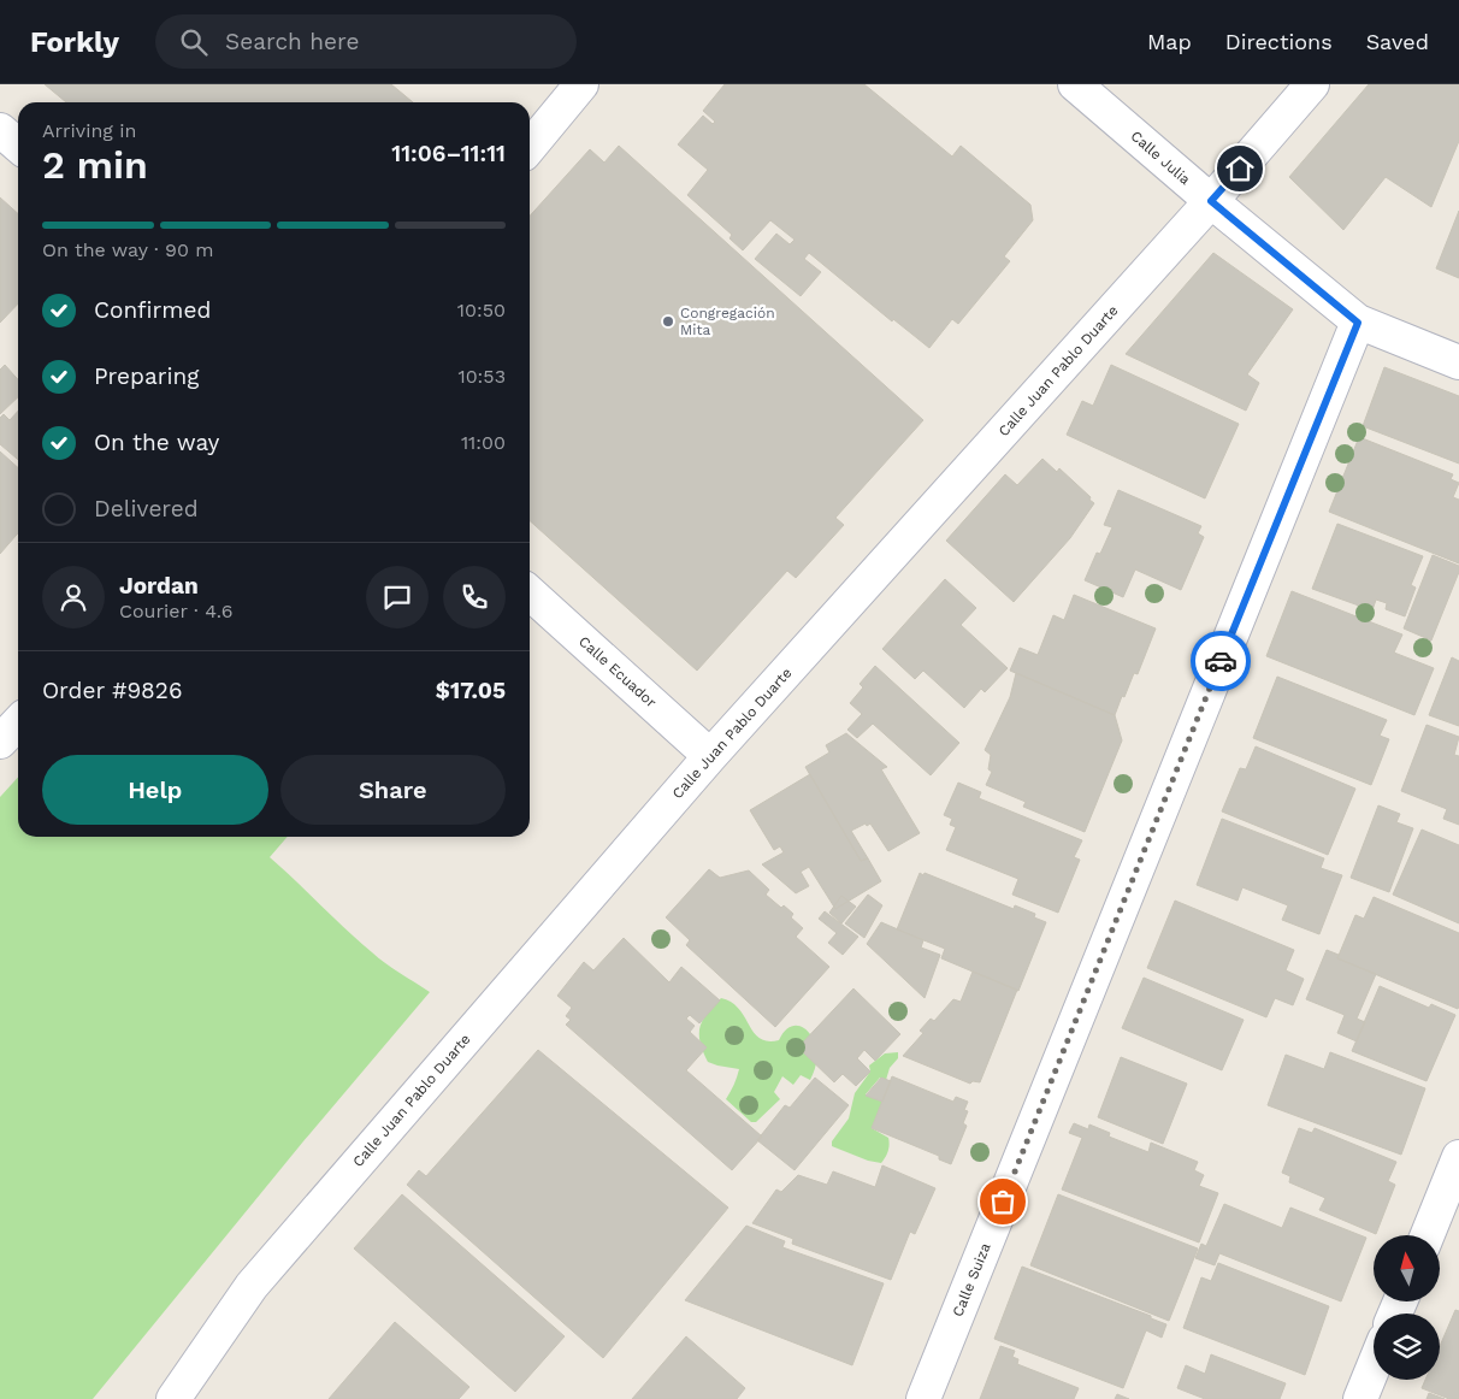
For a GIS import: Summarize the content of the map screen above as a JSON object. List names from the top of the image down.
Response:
{
  "streets": {
    "street": [
      "Calle Julia",
      "Calle Juan Pablo Duarte",
      "Calle Ecuador",
      "Calle Suiza"
    ]
  },
  "crossings": [
    ["Calle Julia", "Calle Juan Pablo Duarte"],
    ["Calle Julia", "Calle Suiza"],
    ["Calle Juan Pablo Duarte", "Calle Ecuador"]
  ],
  "places": ["Congregación Mita"],
  "north": "top",
  "page": {
    "header": "Forkly",
    "search": "Search here",
    "nav": ["Map", "Directions", "Saved"],
    "heading": ["2 min", "Arriving in", "11:06–11:11"],
    "panel": [
      "Jordan",
      "Courier · 4.6",
      "Order #9826",
      "$17.05"
    ],
    "bar": "On the way · 90 m",
    "list": [
      ["Confirmed", "10:50"],
      ["Preparing", "10:53"],
      ["On the way", "11:00"],
      "Delivered"
    ],
    "buttons": ["Help", "Share"]
  }
}
